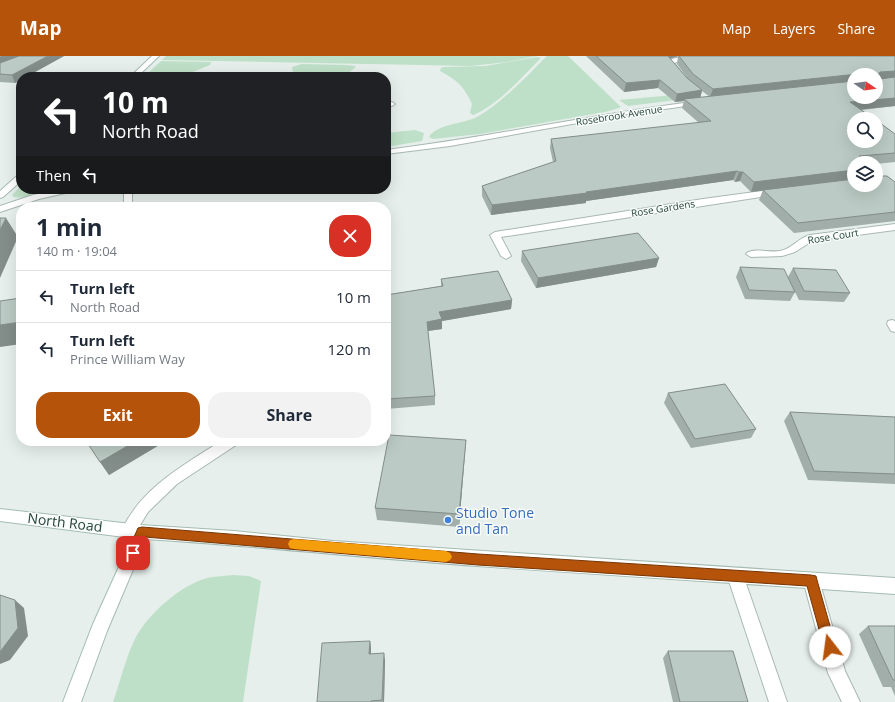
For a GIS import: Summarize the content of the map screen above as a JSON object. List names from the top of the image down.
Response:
{
  "streets": {
    "street": [
      "Rosebrook Avenue",
      "Rose Gardens",
      "Rose Court",
      "North Road"
    ]
  },
  "places": ["Studio Tone and Tan"],
  "north": "right",
  "page": {
    "header": "Map",
    "nav": ["Map", "Layers", "Share"],
    "turn": ["10 m", "North Road"],
    "then": "Then",
    "heading": ["1 min", "140 m · 19:04"],
    "list": [
      {
        "name": "Turn left",
        "note": "North Road",
        "value": "10 m"
      },
      {
        "name": "Turn left",
        "note": "Prince William Way",
        "value": "120 m"
      }
    ],
    "buttons": ["Exit", "Share"]
  }
}
